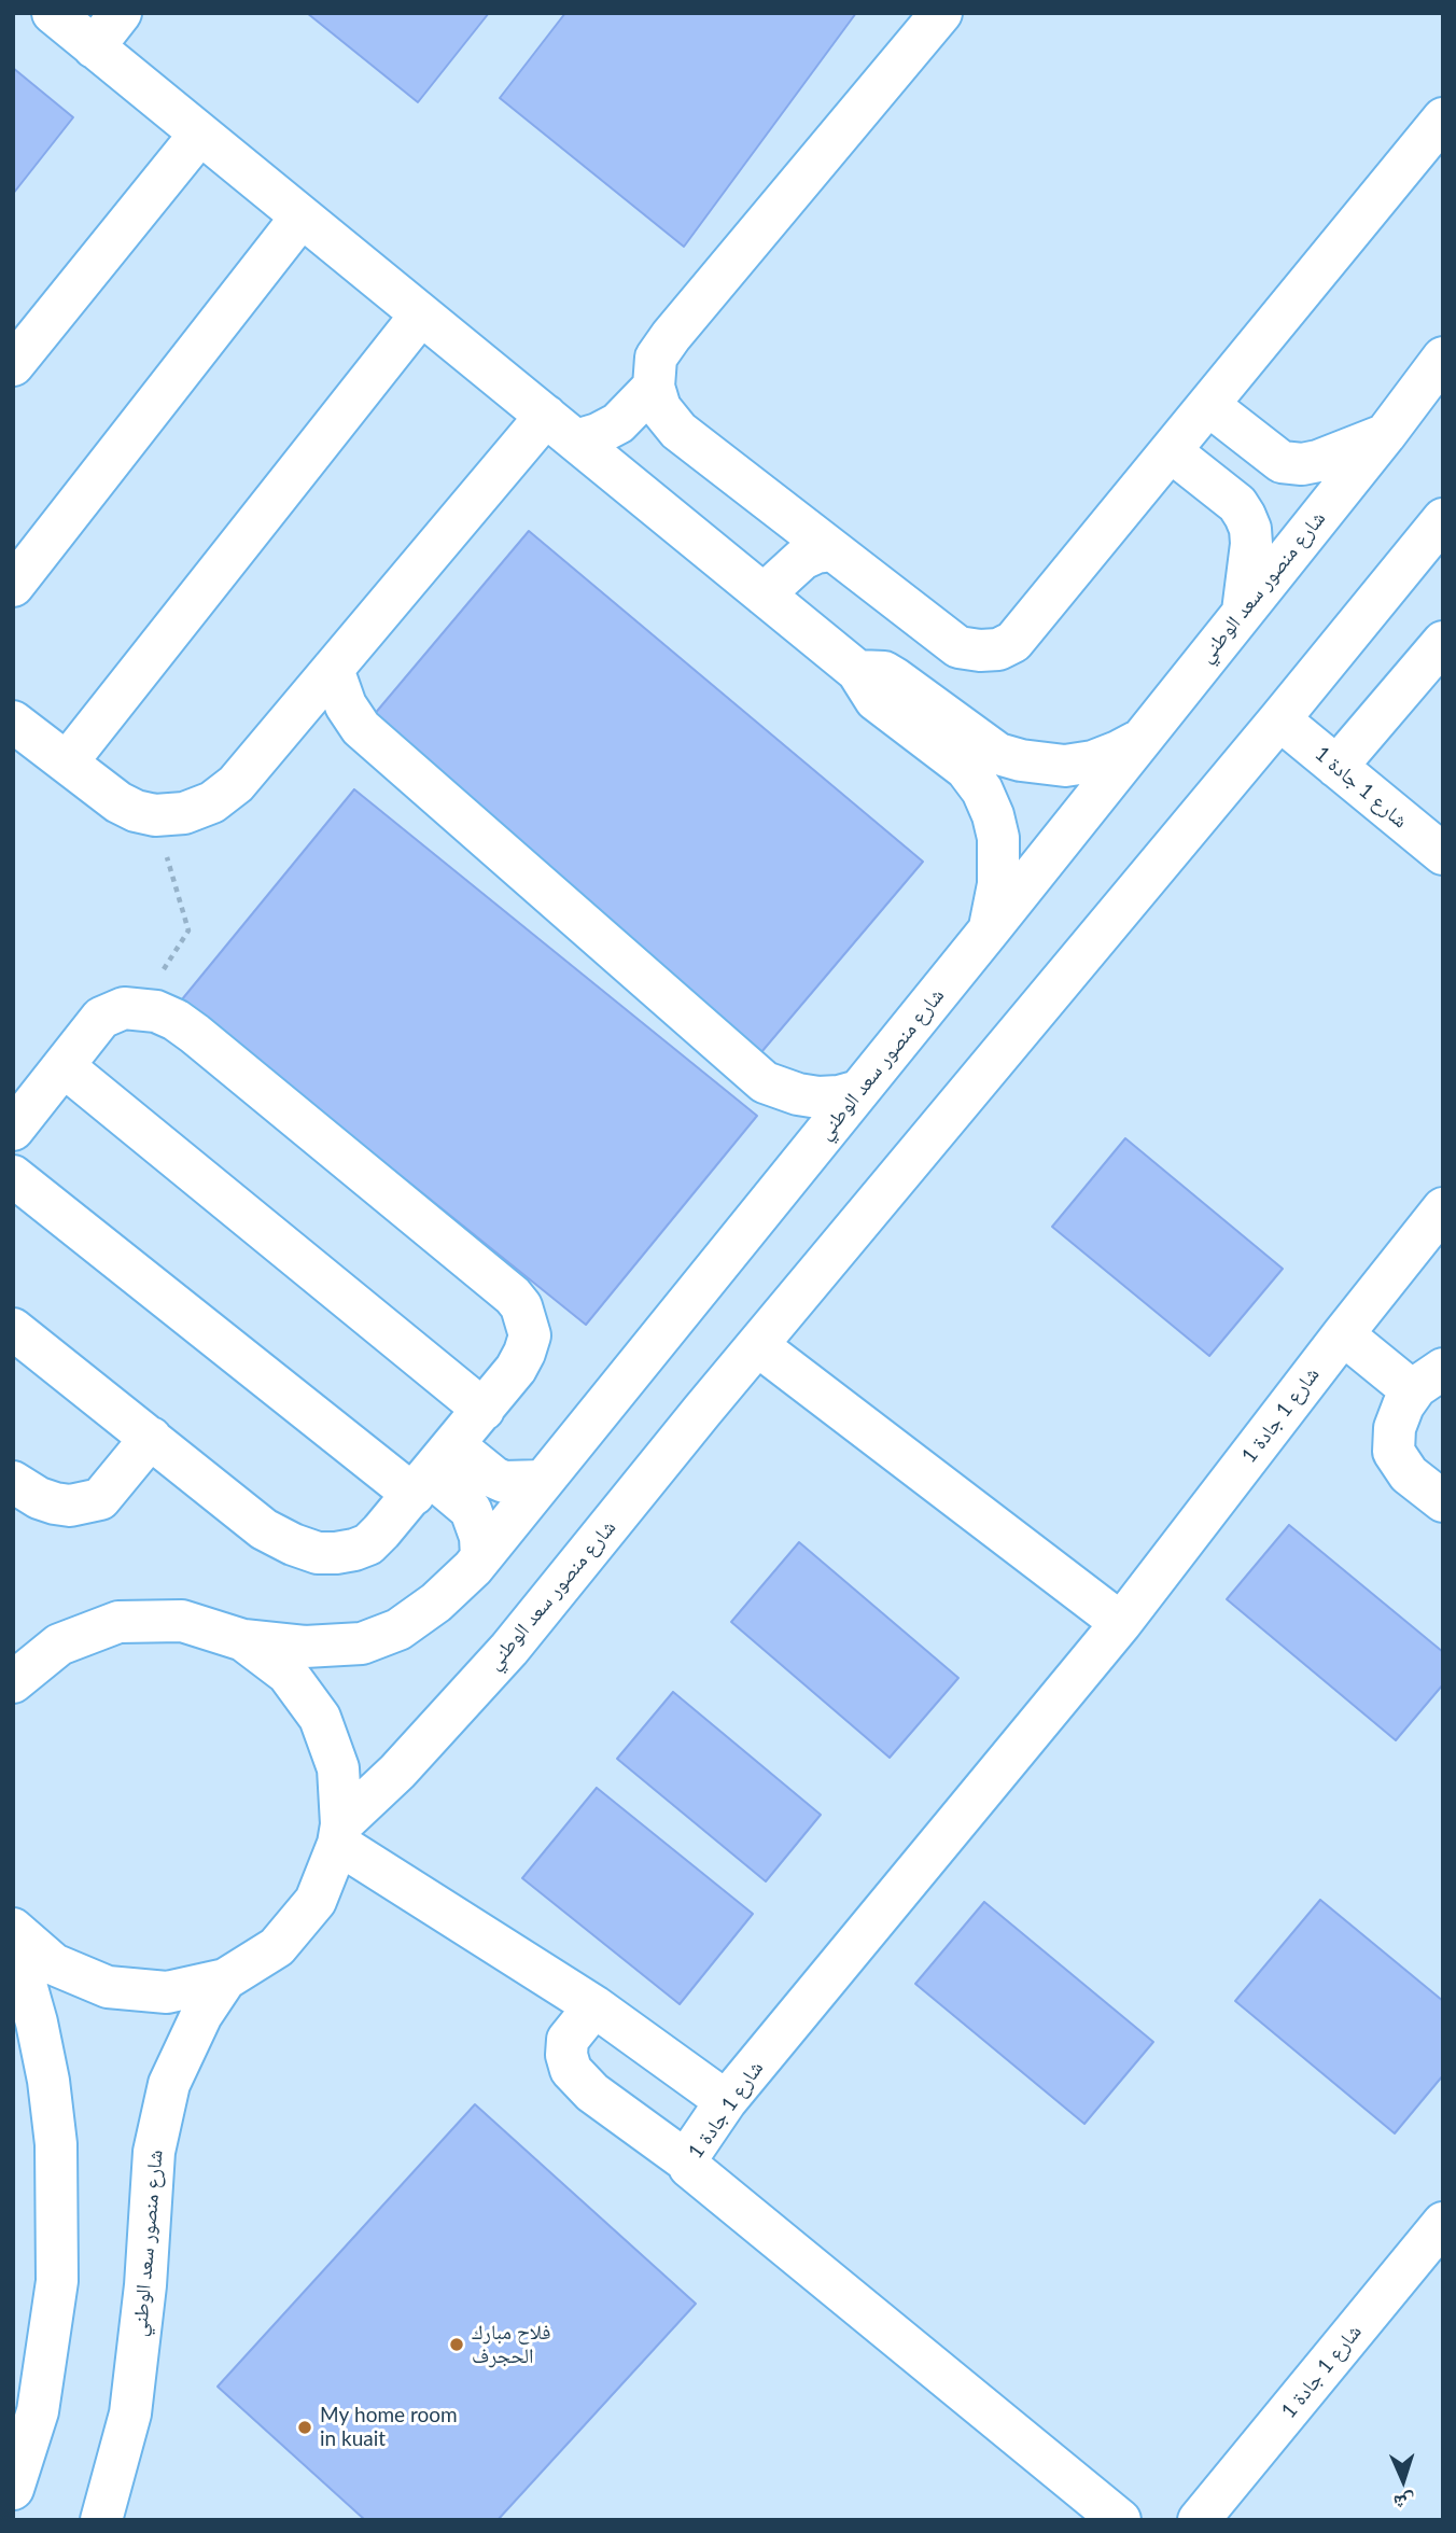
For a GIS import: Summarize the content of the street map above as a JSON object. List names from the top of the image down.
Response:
{
  "streets": {
    "street": ["شارع منصور سعد الوطني", "شارع 1 جادة 1"]
  },
  "crossings": [
    ["شارع منصور سعد الوطني", "شارع 1 جادة 1"]
  ],
  "places": ["فلاح مبارك الحجرف", "My home room in kuait"],
  "north": "bottom"
}
